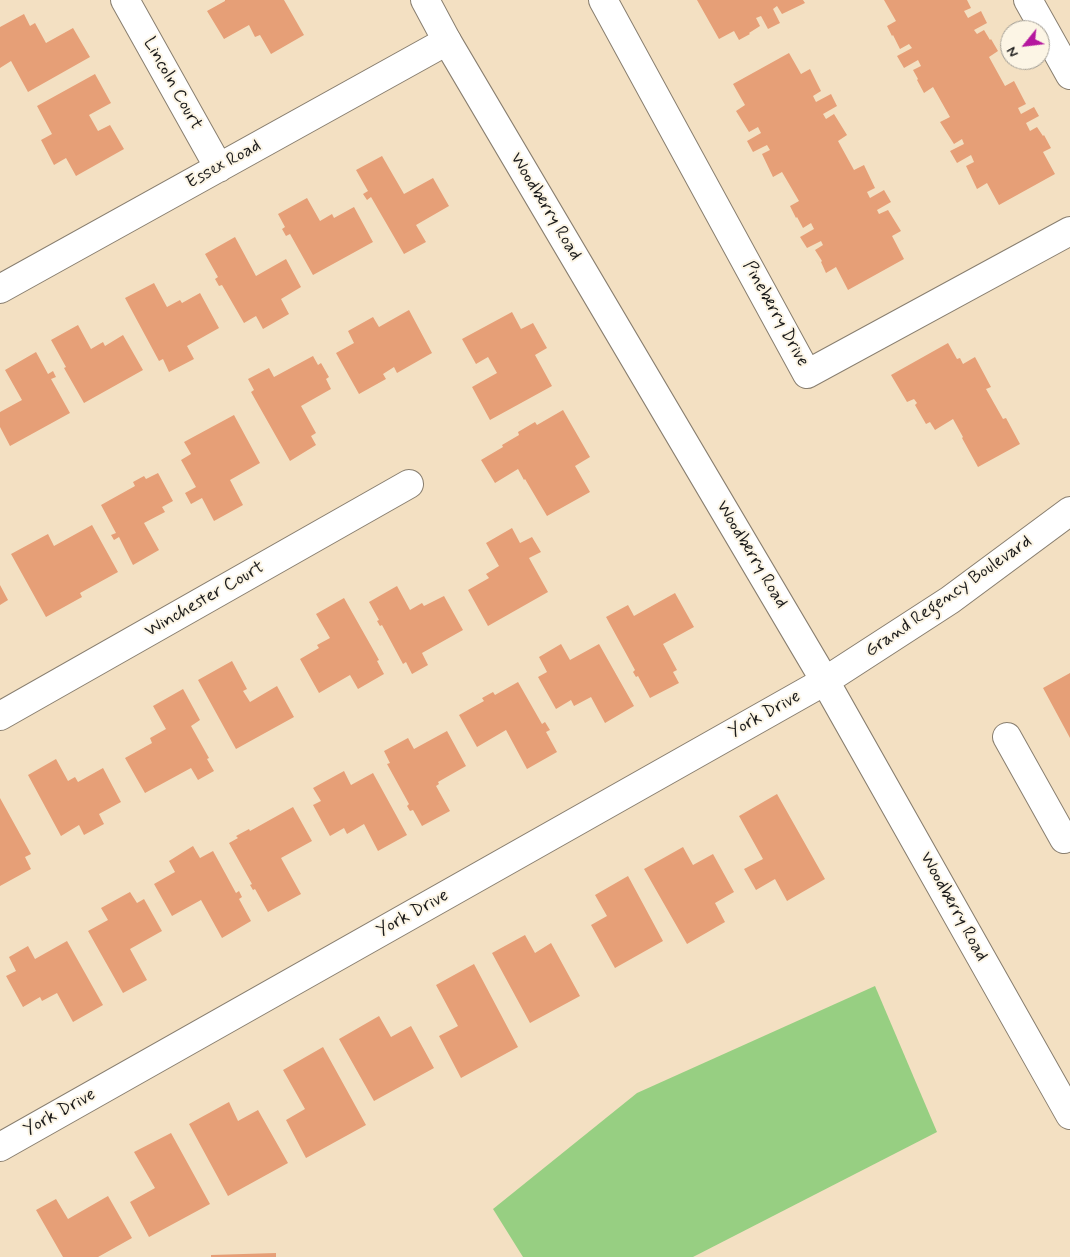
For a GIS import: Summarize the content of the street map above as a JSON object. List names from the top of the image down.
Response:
{
  "streets": {
    "street": [
      "Lincoln Court",
      "Essex Road",
      "Woodberry Road",
      "Pineberry Drive",
      "Grand Regency Boulevard",
      "Winchester Court",
      "York Drive"
    ]
  },
  "crossings": [
    ["Lincoln Court", "Essex Road"],
    ["Essex Road", "Woodberry Road"],
    ["Woodberry Road", "Grand Regency Boulevard"],
    ["Woodberry Road", "York Drive"],
    ["Grand Regency Boulevard", "York Drive"]
  ],
  "north": "bottom left"
}
